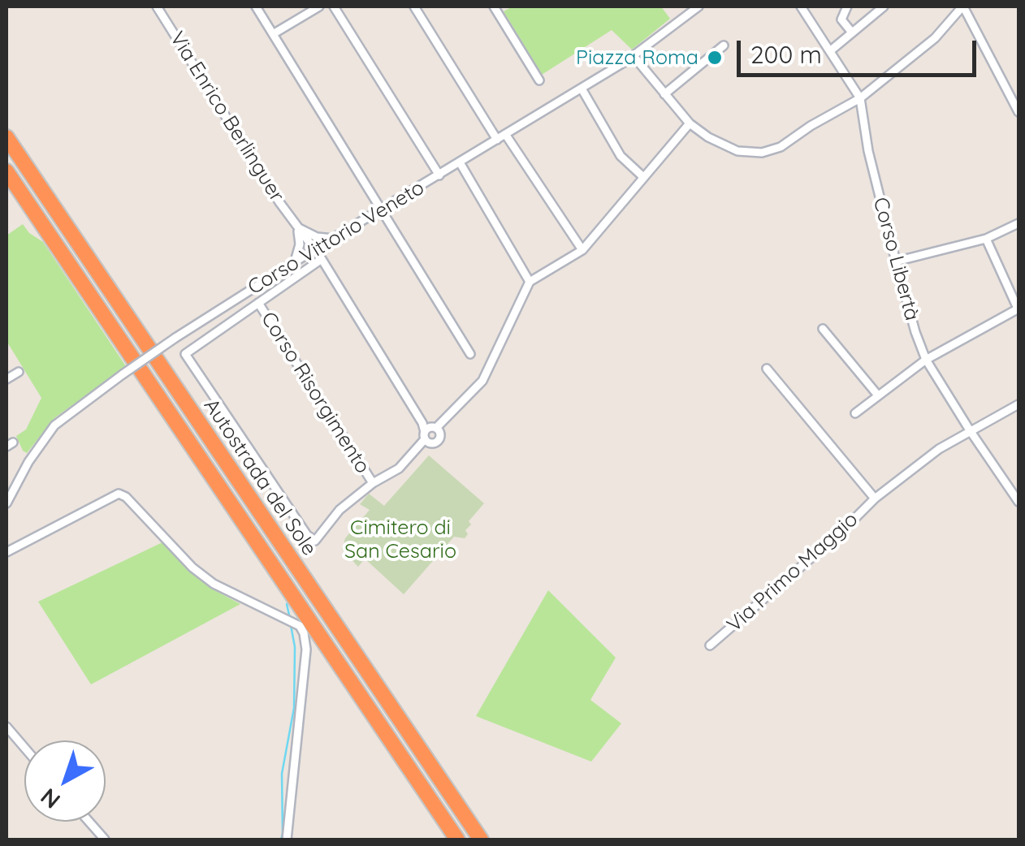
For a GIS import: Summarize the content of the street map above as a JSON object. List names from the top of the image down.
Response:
{
  "streets": {
    "highway": ["Autostrada del Sole"],
    "street": [
      "Via Enrico Berlinguer",
      "Corso Vittorio Veneto",
      "Corso Libertà",
      "Corso Risorgimento",
      "Via Primo Maggio"
    ]
  },
  "crossings": [
    ["Via Enrico Berlinguer", "Corso Vittorio Veneto"],
    ["Corso Libertà", "Via Primo Maggio"]
  ],
  "parks": ["Cimitero di San Cesario"],
  "places": ["Piazza Roma"],
  "scale_bar": "200 m",
  "north": "bottom left"
}
